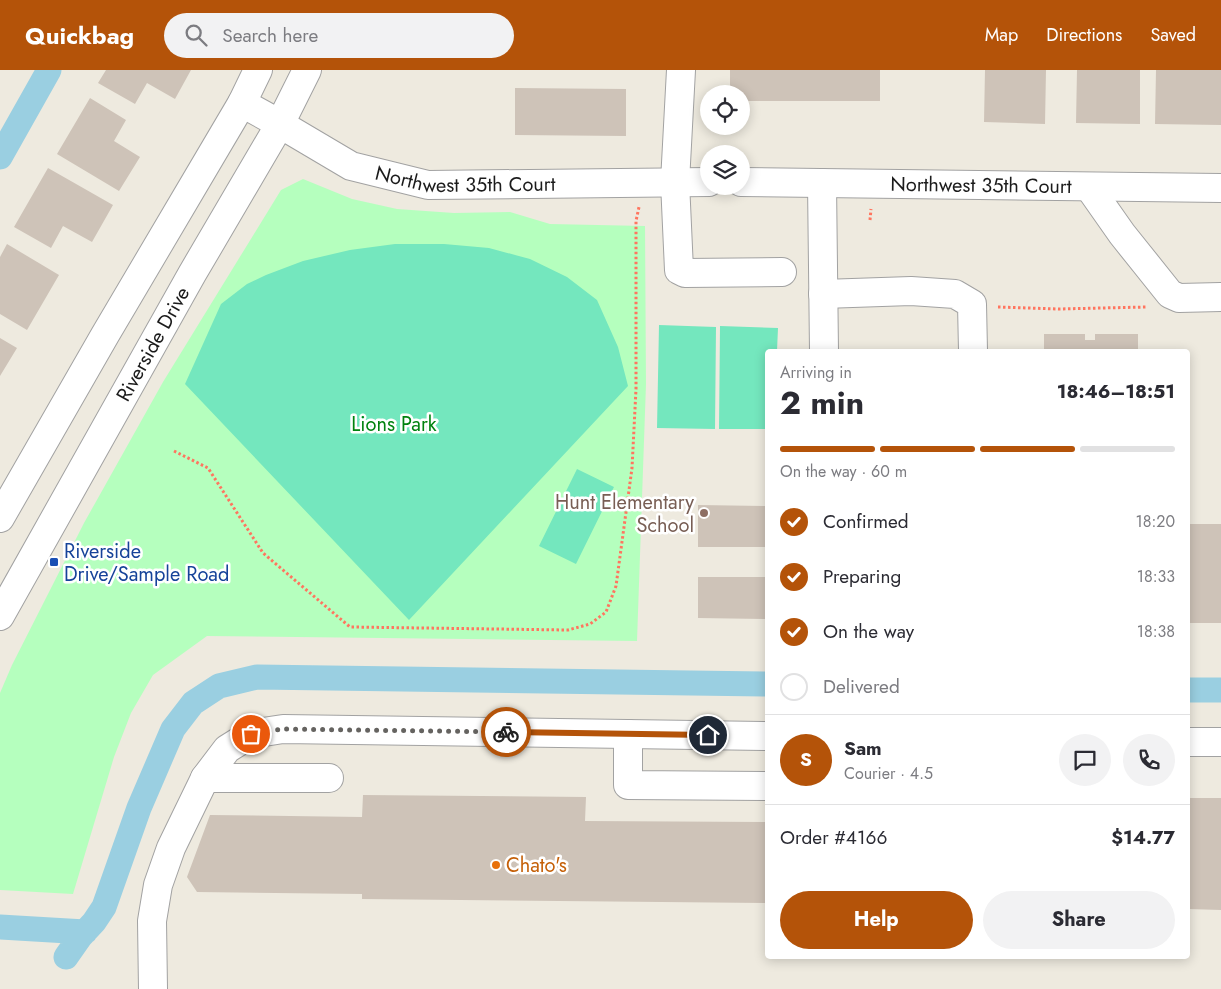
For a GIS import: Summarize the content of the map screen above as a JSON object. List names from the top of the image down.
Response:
{
  "streets": {
    "street": ["Northwest 35th Court", "Riverside Drive"]
  },
  "crossings": [
    ["Northwest 35th Court", "Riverside Drive"]
  ],
  "parks": ["Lions Park"],
  "places": {
    "other": ["Hunt Elementary School", "Chato's"],
    "transit": ["Riverside Drive/Sample Road"]
  },
  "page": {
    "header": "Quickbag",
    "search": "Search here",
    "nav": ["Map", "Directions", "Saved"],
    "heading": ["2 min", "Arriving in", "18:46–18:51"],
    "panel": [
      "Sam",
      "Courier · 4.5",
      "Order #4166",
      "$14.77"
    ],
    "bar": "On the way · 60 m",
    "list": [
      ["Confirmed", "18:20"],
      ["Preparing", "18:33"],
      ["On the way", "18:38"],
      "Delivered"
    ],
    "round": "S",
    "buttons": ["Help", "Share"]
  }
}
